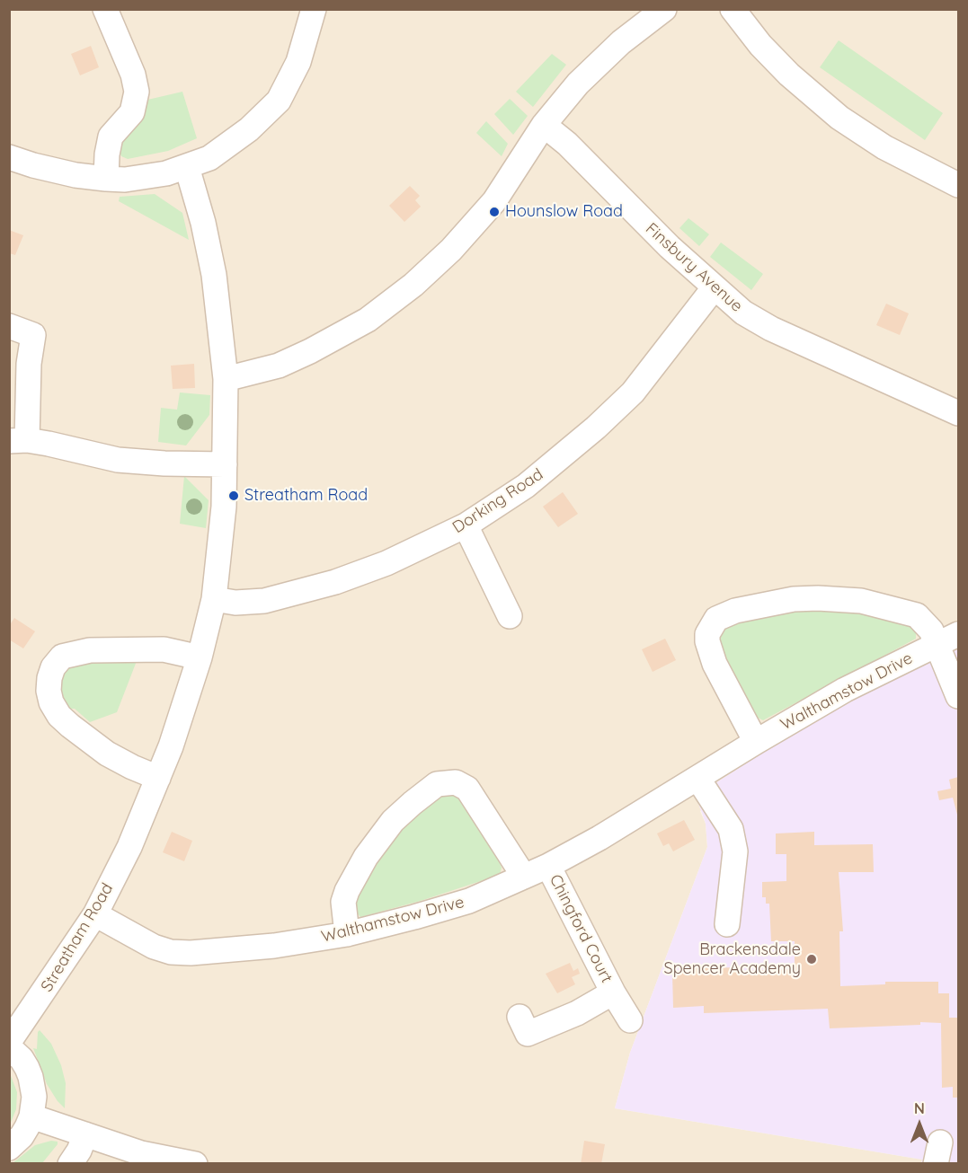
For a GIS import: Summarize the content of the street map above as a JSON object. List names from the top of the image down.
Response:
{
  "streets": {
    "street": [
      "Finsbury Avenue",
      "Dorking Road",
      "Walthamstow Drive",
      "Chingford Court",
      "Streatham Road"
    ]
  },
  "crossings": [
    ["Finsbury Avenue", "Dorking Road"],
    ["Dorking Road", "Streatham Road"],
    ["Walthamstow Drive", "Chingford Court"],
    ["Walthamstow Drive", "Streatham Road"]
  ],
  "places": ["Hounslow Road", "Streatham Road", "Brackensdale Spencer Academy"],
  "north": "top"
}
